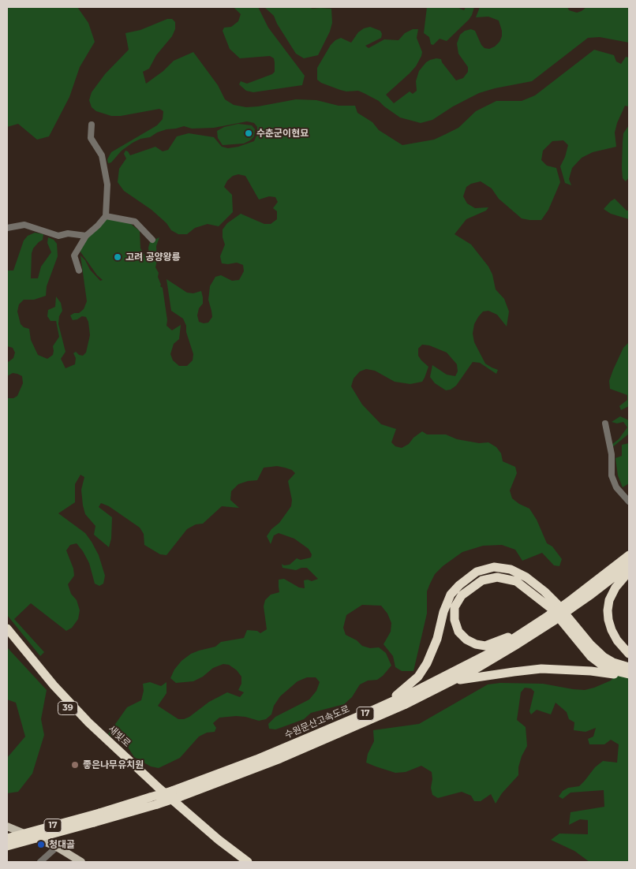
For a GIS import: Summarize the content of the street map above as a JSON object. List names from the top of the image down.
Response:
{
  "streets": {
    "highway": [
      "39",
      "17",
      "수원문산고속도로",
      "새빛로"
    ]
  },
  "places": [
    "수춘군이현묘",
    "고려 공양왕릉",
    "좋은나무유치원",
    "청대골"
  ]
}
